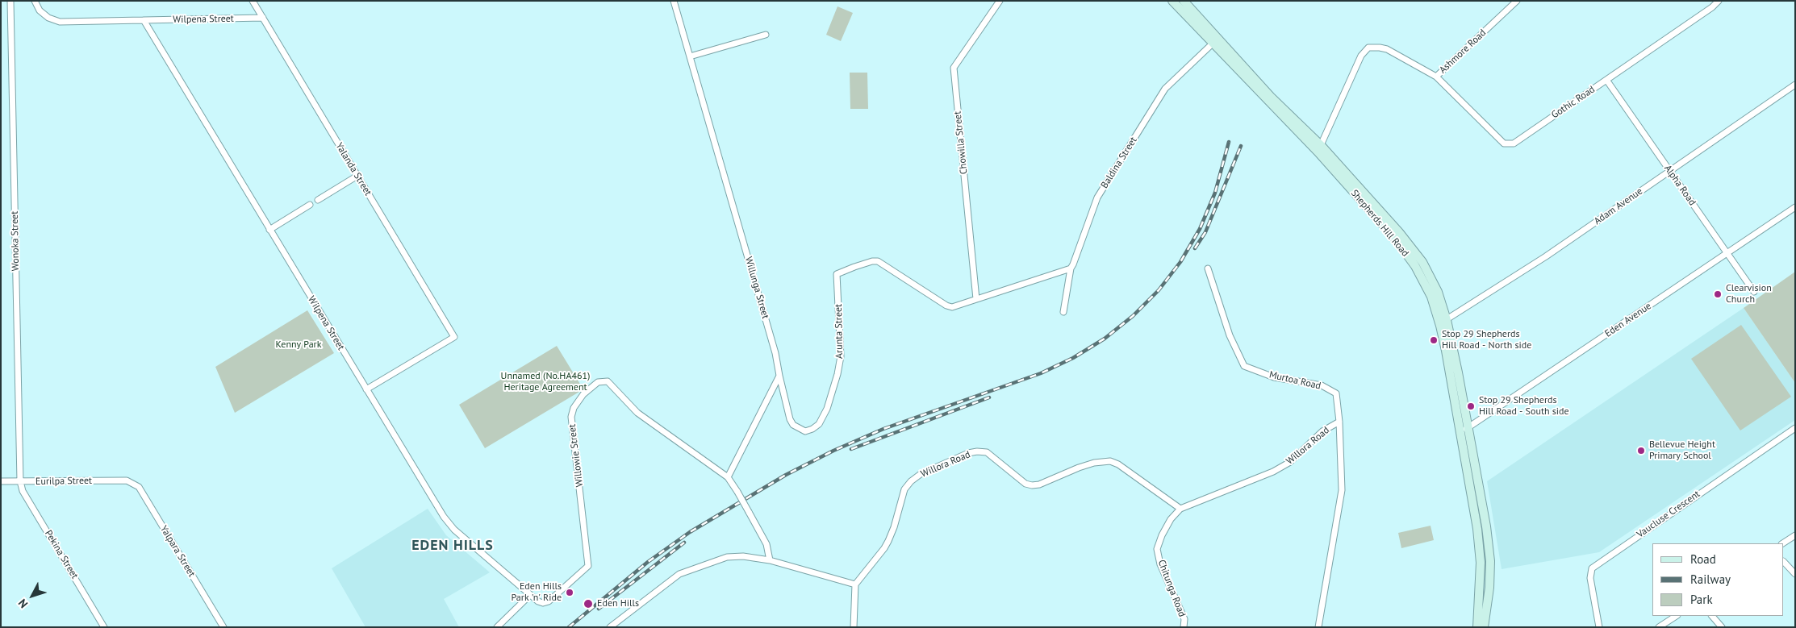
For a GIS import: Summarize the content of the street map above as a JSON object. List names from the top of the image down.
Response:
{
  "streets": {
    "main road": ["Shepherds Hill Road"],
    "street": [
      "Wilpena Street",
      "Ashmore Road",
      "Gothic Road",
      "Chowilla Street",
      "Baldina Street",
      "Yalanda Street",
      "Alpha Road",
      "Adam Avenue",
      "Wonoka Street",
      "Willunga Street",
      "Eden Avenue",
      "Arunta Street",
      "Murtoa Road",
      "Willora Road",
      "Willowie Street",
      "Eurilpa Street",
      "Vaucluse Crescent",
      "Yalpara Street",
      "Pekina Street",
      "Chitunga Road"
    ]
  },
  "crossings": [
    ["Wilpena Street", "Yalanda Street"],
    ["Wilpena Street", "Willowie Street"],
    ["Ashmore Road", "Gothic Road"],
    ["Ashmore Road", "Shepherds Hill Road"],
    ["Gothic Road", "Alpha Road"],
    ["Chowilla Street", "Arunta Street"],
    ["Baldina Street", "Shepherds Hill Road"],
    ["Alpha Road", "Adam Avenue"],
    ["Alpha Road", "Eden Avenue"],
    ["Adam Avenue", "Shepherds Hill Road"],
    ["Shepherds Hill Road", "Eden Avenue"],
    ["Wonoka Street", "Eurilpa Street"],
    ["Wonoka Street", "Pekina Street"],
    ["Willunga Street", "Arunta Street"],
    ["Murtoa Road", "Willora Road"],
    ["Willora Road", "Chitunga Road"],
    ["Eurilpa Street", "Yalpara Street"],
    ["Eurilpa Street", "Pekina Street"]
  ],
  "districts": ["EDEN HILLS"],
  "parks": ["Kenny Park", "Unnamed (No.HA461) Heritage Agreement"],
  "places": [
    "Clearvision Church",
    "Stop 29 Shepherds Hill Road - North side",
    "Stop 29 Shepherds Hill Road - South side",
    "Bellevue Height Primary School",
    "Eden Hills Park 'n' Ride",
    "Eden Hills"
  ],
  "legend": ["Road", "Railway", "Park"],
  "north": "bottom left"
}
